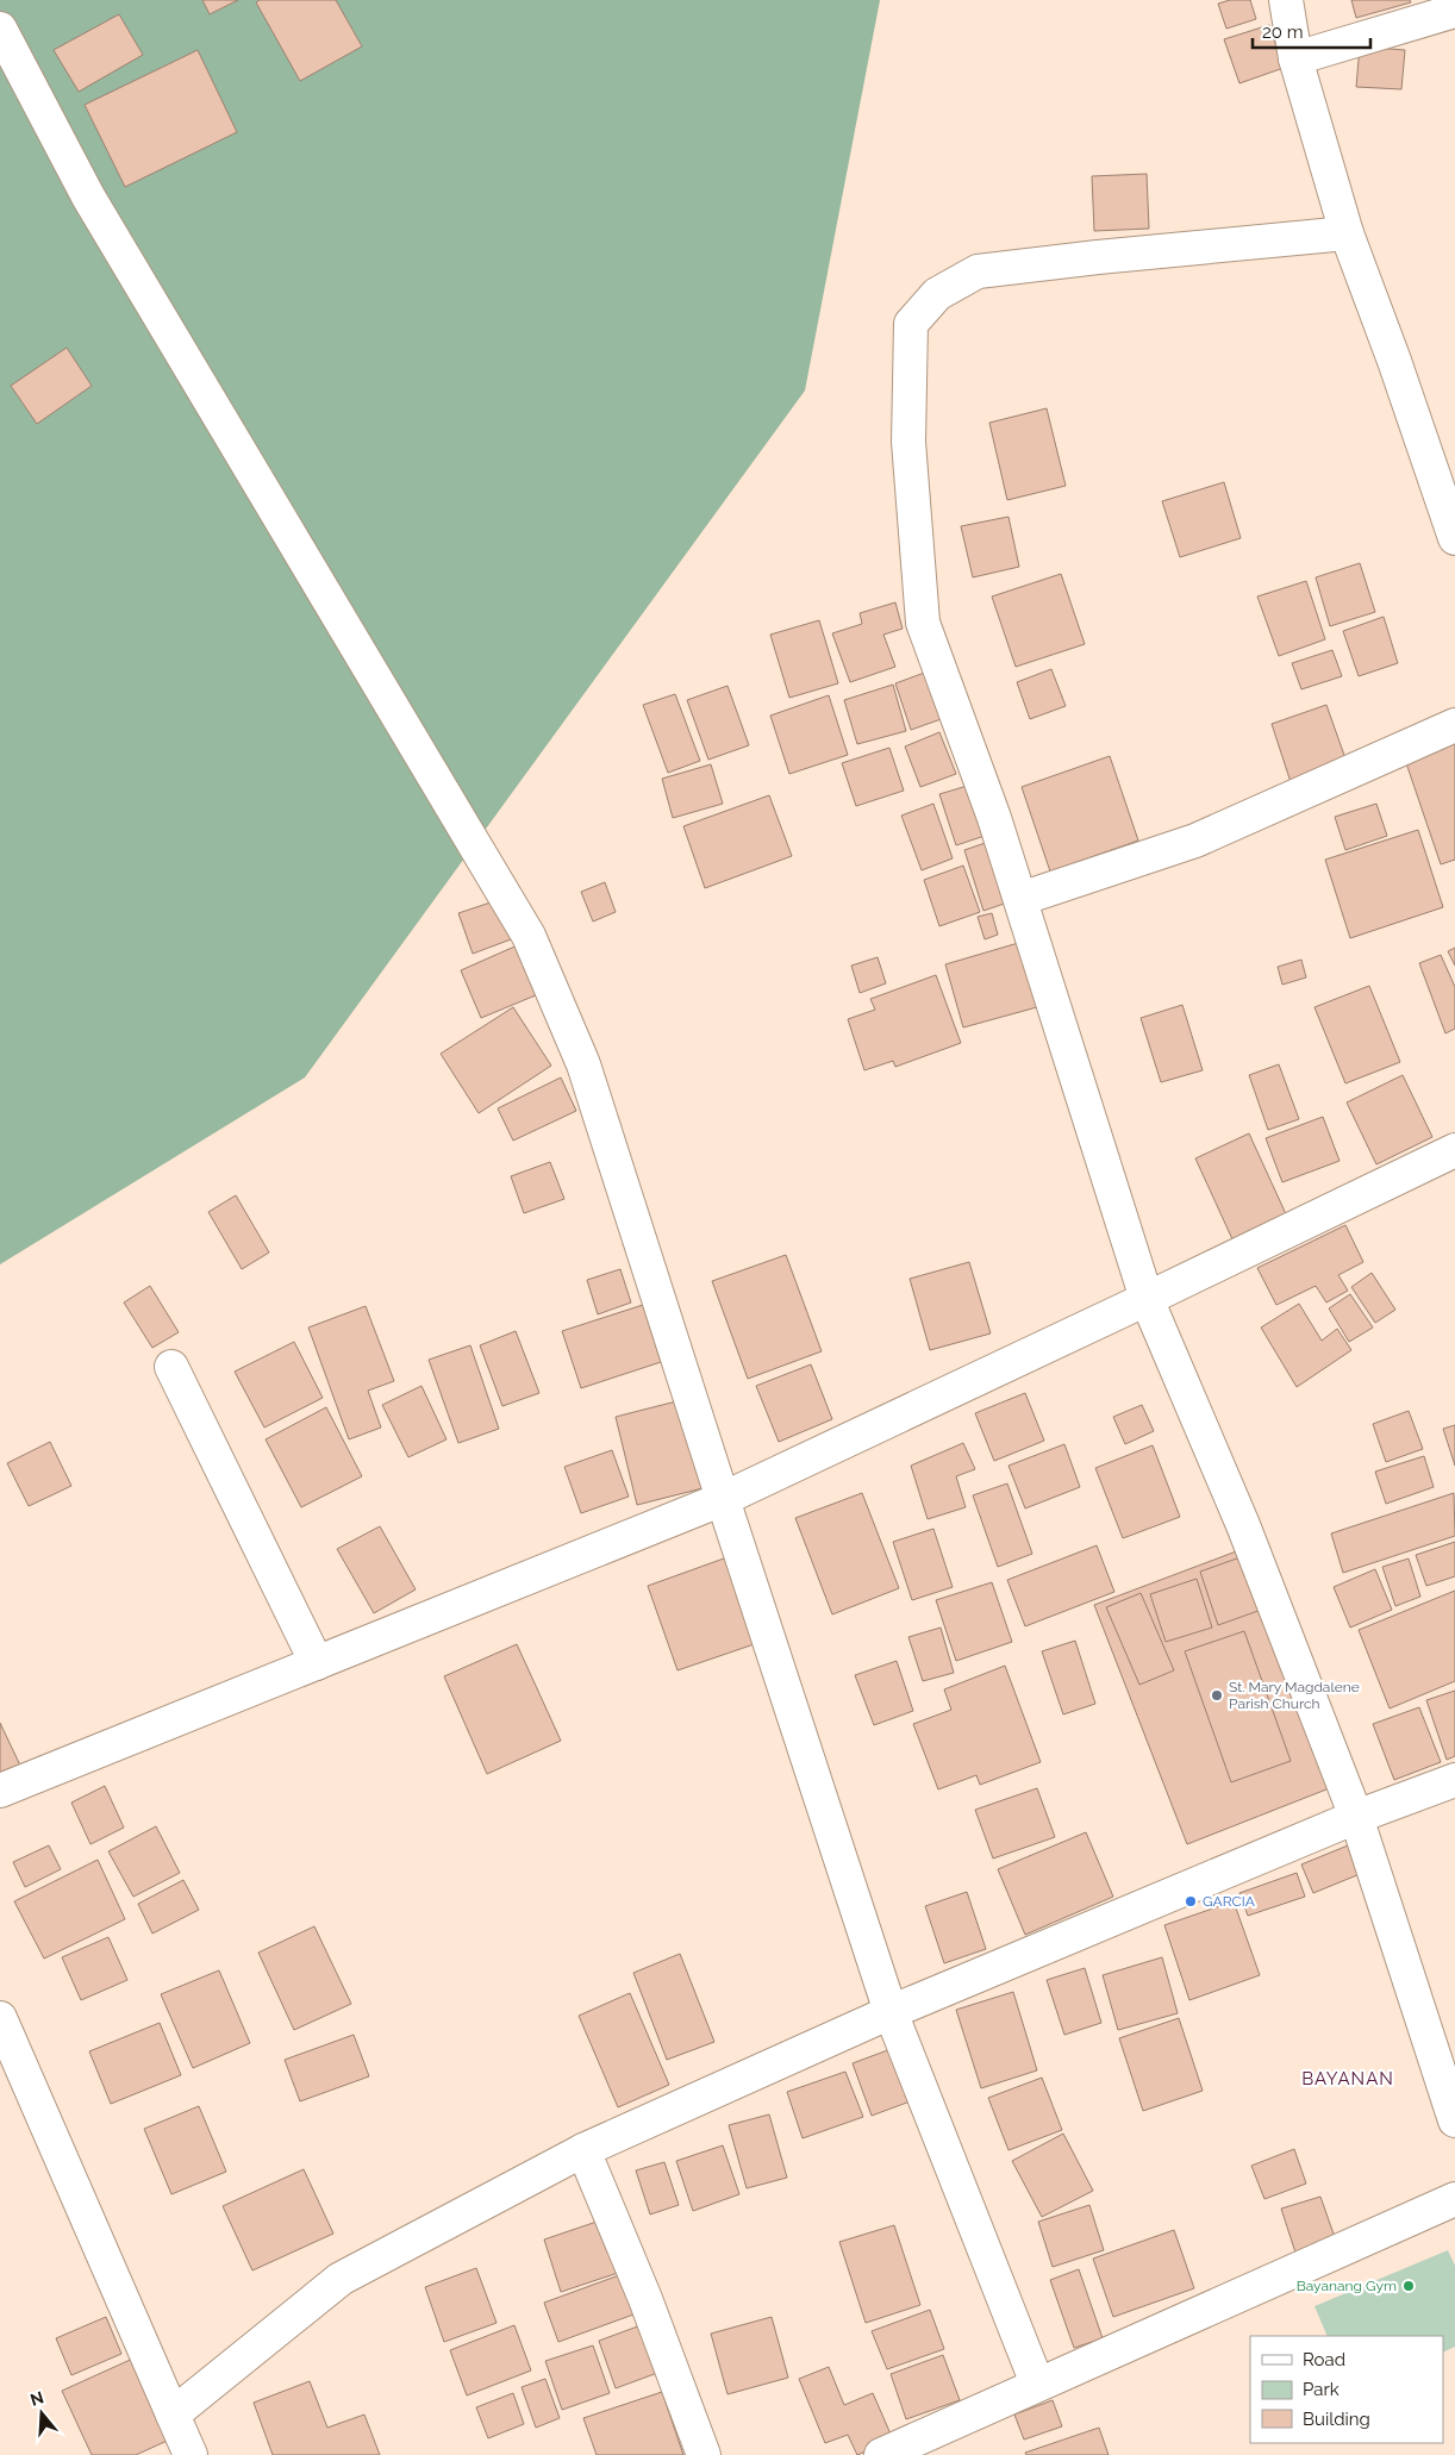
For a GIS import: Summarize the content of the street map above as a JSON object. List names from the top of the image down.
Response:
{
  "districts": ["BAYANAN"],
  "places": ["St. Mary Magdalene Parish Church", "GARCIA", "Bayanang Gym"],
  "legend": ["Road", "Park", "Building"],
  "scale_bar": "20 m",
  "north": "top"
}
